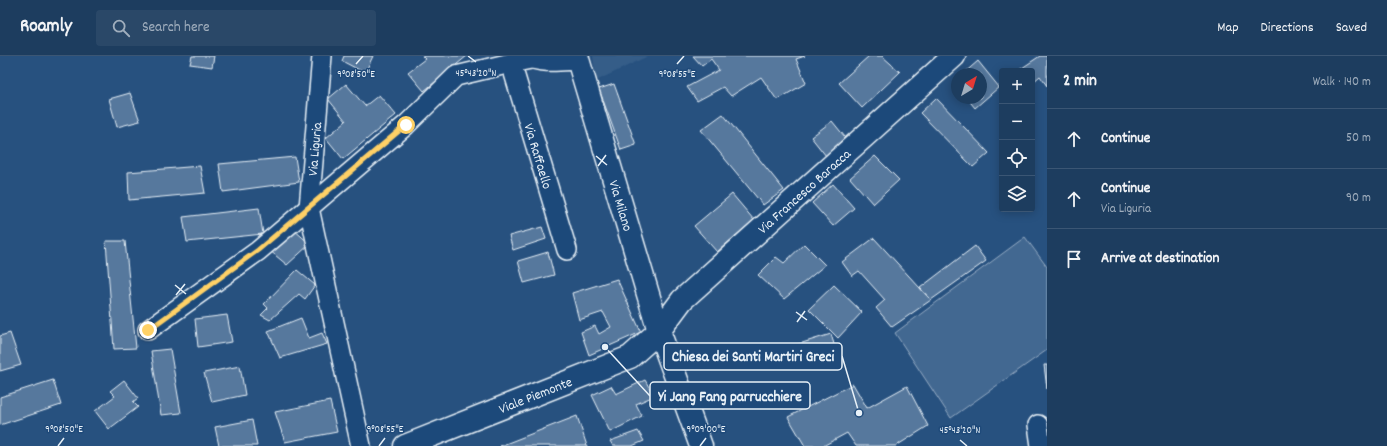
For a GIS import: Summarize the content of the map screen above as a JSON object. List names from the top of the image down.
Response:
{
  "streets": {
    "street": [
      "Via Liguria",
      "Via Raffaello",
      "Via Francesco Baracca",
      "Via Milano",
      "Viale Piemonte"
    ]
  },
  "crossings": [
    ["Via Francesco Baracca", "Via Milano"],
    ["Via Francesco Baracca", "Viale Piemonte"],
    ["Via Milano", "Viale Piemonte"]
  ],
  "places": ["Yi Jang Fang parrucchiere", "Chiesa dei Santi Martiri Greci"],
  "north": "top right",
  "page": {
    "header": "Roamly",
    "search": "Search here",
    "nav": ["Map", "Directions", "Saved"],
    "heading": ["2 min", "Walk · 140 m"],
    "map_buttons": ["+", "−"],
    "list": [
      ["Continue", "50 m"],
      ["Continue", "Via Liguria", "90 m"],
      "Arrive at destination"
    ]
  },
  "coordinates": [
    "45°43'20\"N",
    "9°08'50\"E",
    "9°08'55\"E",
    "9°09'00\"E"
  ]
}
